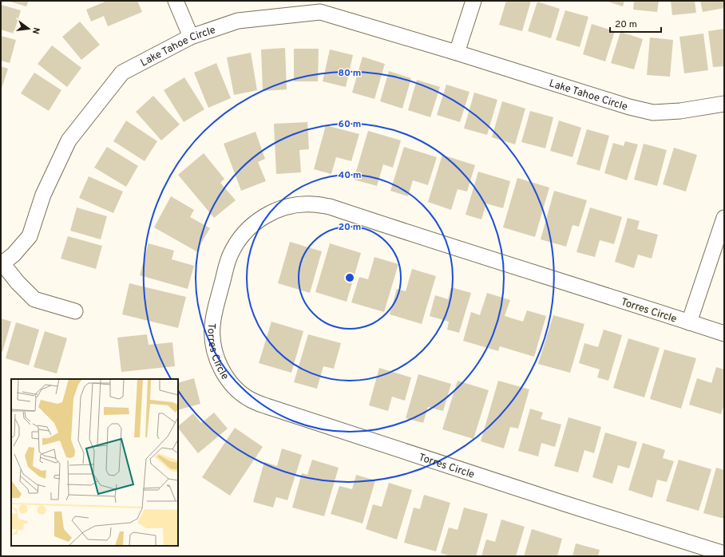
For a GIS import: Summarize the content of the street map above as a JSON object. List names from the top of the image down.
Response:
{
  "streets": {
    "street": ["Lake Tahoe Circle", "Torres Circle"]
  },
  "scale_bar": "20 m",
  "north": "right",
  "rings": [
    "80 m",
    "60 m",
    "40 m",
    "20 m"
  ]
}
